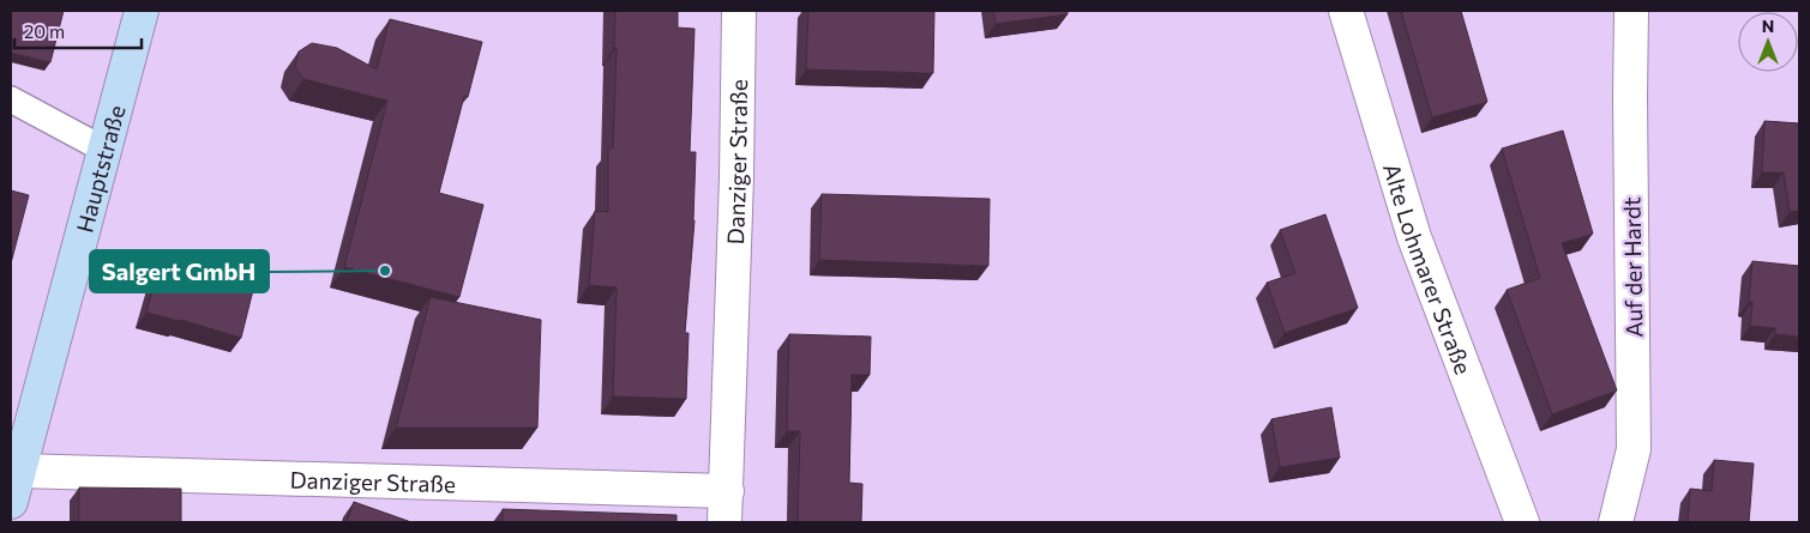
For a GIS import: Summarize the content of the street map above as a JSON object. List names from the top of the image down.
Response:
{
  "streets": {
    "main road": ["Hauptstraße"],
    "street": ["Danziger Straße", "Auf der Hardt", "Alte Lohmarer Straße"]
  },
  "crossings": [
    ["Danziger Straße", "Hauptstraße"]
  ],
  "places": ["Salgert GmbH"],
  "scale_bar": "20 m",
  "north": "top"
}
